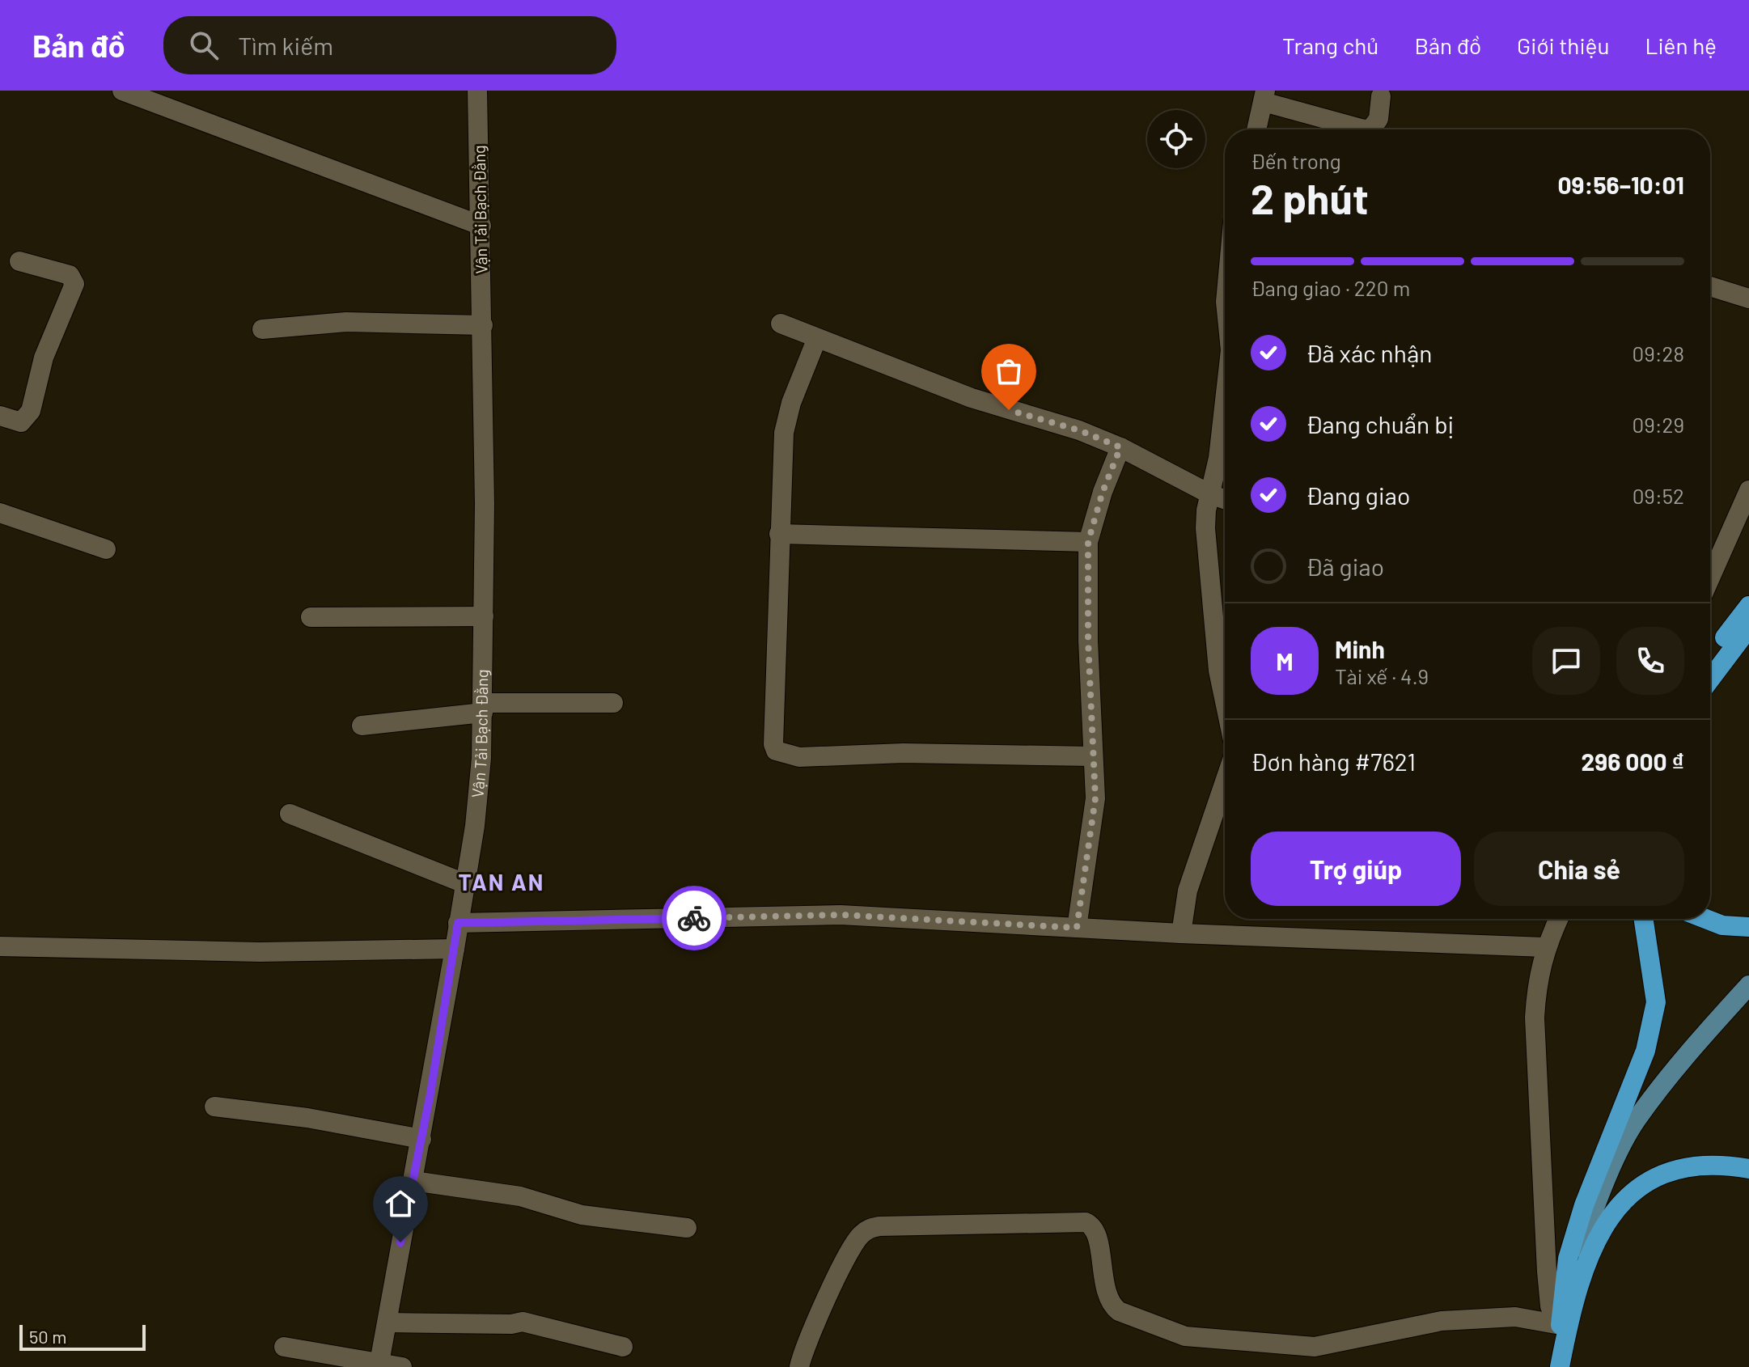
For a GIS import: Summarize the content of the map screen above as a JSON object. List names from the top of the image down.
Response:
{
  "streets": {
    "street": ["Vận Tải Bạch Đằng"]
  },
  "districts": ["TAN AN"],
  "scale_bar": "50 m",
  "page": {
    "header": "Bản đồ",
    "search": "Tìm kiếm",
    "nav": [
      "Trang chủ",
      "Bản đồ",
      "Giới thiệu",
      "Liên hệ"
    ],
    "heading": ["2 phút", "Đến trong", "09:56–10:01"],
    "panel": [
      "Minh",
      "Tài xế · 4.9",
      "Đơn hàng #7621",
      "296 000 ₫"
    ],
    "bar": "Đang giao · 220 m",
    "list": [
      ["Đã xác nhận", "09:28"],
      ["Đang chuẩn bị", "09:29"],
      ["Đang giao", "09:52"],
      "Đã giao"
    ],
    "round": "M",
    "buttons": ["Trợ giúp", "Chia sẻ"],
    "scale": "50 m"
  }
}
